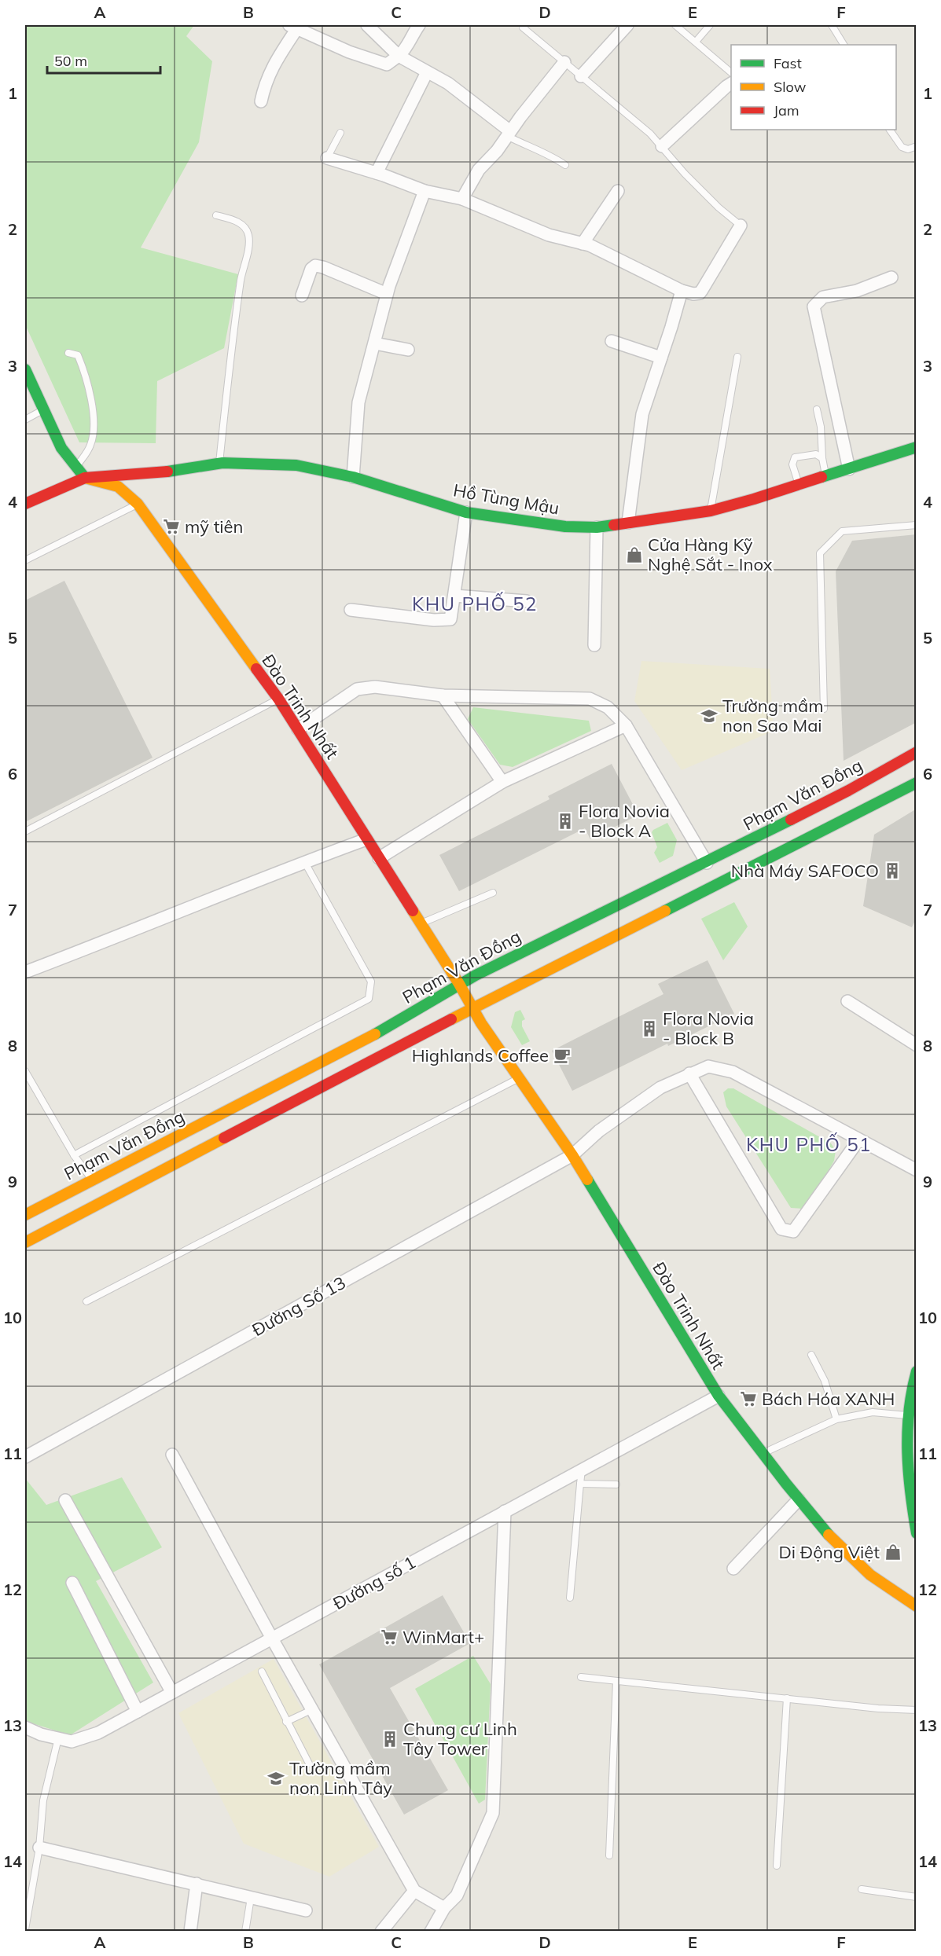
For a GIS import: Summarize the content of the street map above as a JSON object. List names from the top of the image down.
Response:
{
  "streets": {
    "main road": ["Hồ Tùng Mậu", "Đào Trinh Nhất", "Phạm Văn Đồng"],
    "street": ["Đường Số 13", "Đường số 1"]
  },
  "crossings": [
    ["Hồ Tùng Mậu", "Đào Trinh Nhất"],
    ["Đào Trinh Nhất", "Phạm Văn Đồng"],
    ["Đào Trinh Nhất", "Đường Số 13"],
    ["Đào Trinh Nhất", "Đường số 1"]
  ],
  "districts": ["KHU PHỐ 52", "KHU PHỐ 51"],
  "places": {
    "supermarket": ["mỹ tiên", "Bách Hóa XANH", "WinMart+"],
    "shop": ["Cửa Hàng Kỹ Nghệ Sắt - Inox", "Di Động Việt"],
    "school or university": ["Trường mầm non Sao Mai", "Trường mầm non Linh Tây"],
    "building": [
      "Flora Novia - Block A",
      "Nhà Máy SAFOCO",
      "Flora Novia - Block B",
      "Chung cư Linh Tây Tower"
    ],
    "cafe": ["Highlands Coffee"]
  },
  "legend": ["Fast", "Slow", "Jam"],
  "scale_bar": "50 m",
  "grid": {
    "columns": [
      "A",
      "B",
      "C",
      "D",
      "E",
      "F"
    ],
    "rows": [
      "1",
      "2",
      "3",
      "4",
      "5",
      "6",
      "7",
      "8",
      "9",
      "10",
      "11",
      "12",
      "13",
      "14"
    ]
  }
}
